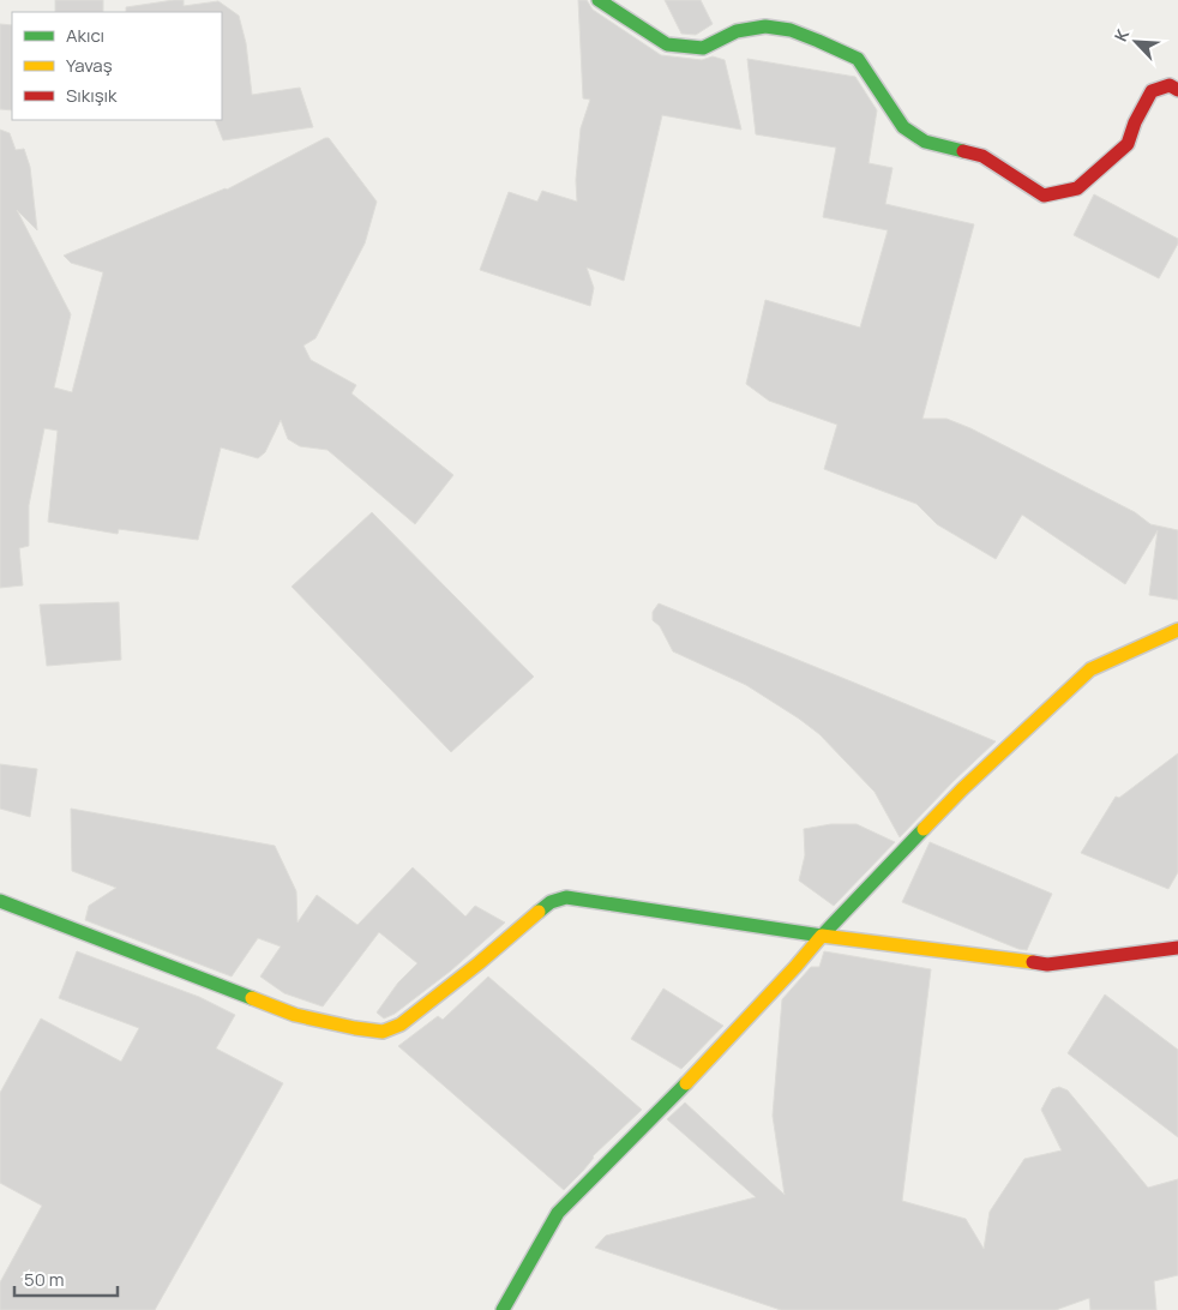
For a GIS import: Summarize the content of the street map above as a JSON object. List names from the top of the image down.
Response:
{
  "legend": ["Akıcı", "Yavaş", "Sıkışık"],
  "scale_bar": "50 m",
  "north": "top left"
}
